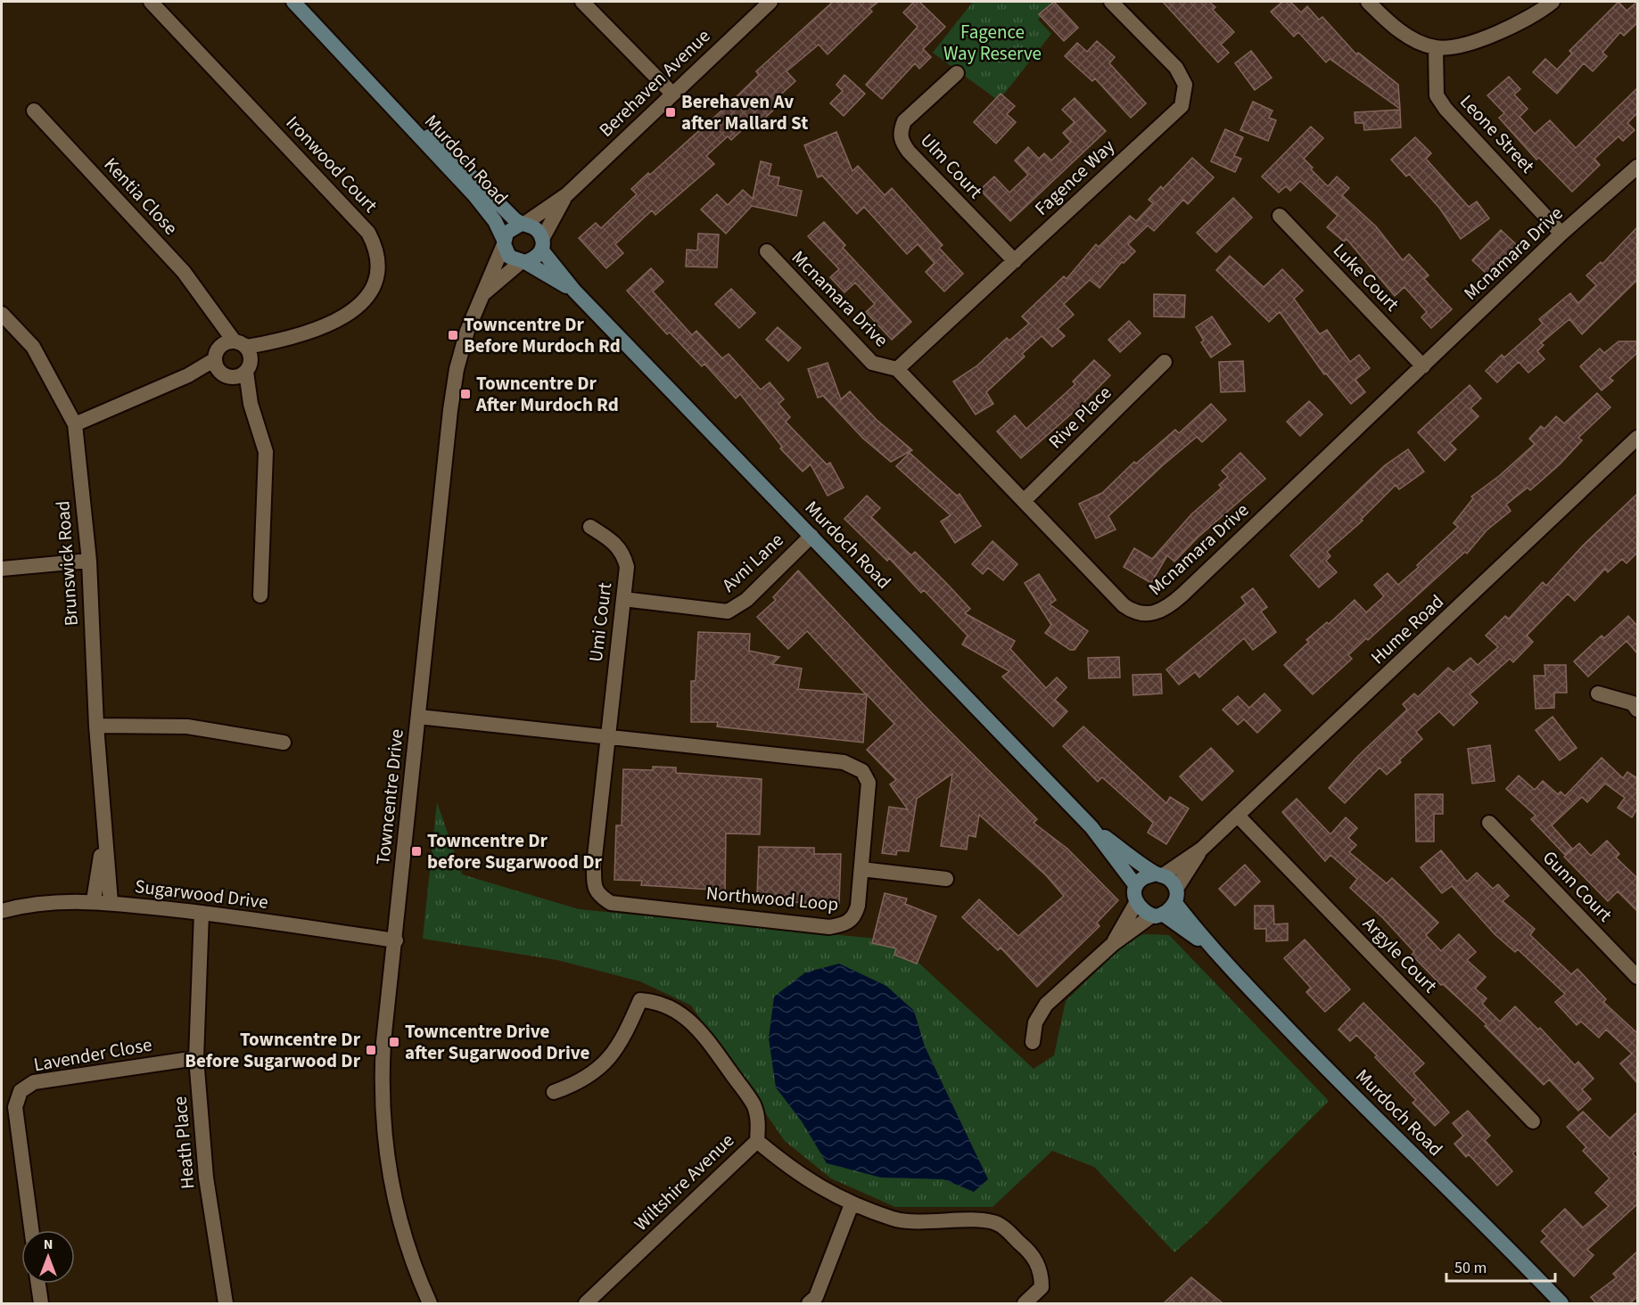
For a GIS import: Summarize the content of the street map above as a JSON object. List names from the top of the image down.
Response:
{
  "streets": {
    "main road": ["Murdoch Road"],
    "street": [
      "Berehaven Avenue",
      "Leone Street",
      "Ironwood Court",
      "Ulm Court",
      "Fagence Way",
      "Kentia Close",
      "Mcnamara Drive",
      "Luke Court",
      "Rive Place",
      "Avni Lane",
      "Brunswick Road",
      "Umi Court",
      "Hume Road",
      "Towncentre Drive",
      "Gunn Court",
      "Sugarwood Drive",
      "Northwood Loop",
      "Argyle Court",
      "Lavender Close",
      "Heath Place",
      "Wiltshire Avenue"
    ]
  },
  "crossings": [
    ["Berehaven Avenue", "Murdoch Road"],
    ["Berehaven Avenue", "Towncentre Drive"],
    ["Leone Street", "Mcnamara Drive"],
    ["Murdoch Road", "Avni Lane"],
    ["Murdoch Road", "Hume Road"],
    ["Murdoch Road", "Towncentre Drive"],
    ["Ironwood Court", "Kentia Close"],
    ["Ironwood Court", "Brunswick Road"],
    ["Ulm Court", "Fagence Way"],
    ["Fagence Way", "Mcnamara Drive"],
    ["Mcnamara Drive", "Luke Court"],
    ["Mcnamara Drive", "Rive Place"],
    ["Avni Lane", "Umi Court"],
    ["Brunswick Road", "Sugarwood Drive"],
    ["Umi Court", "Northwood Loop"],
    ["Hume Road", "Argyle Court"],
    ["Towncentre Drive", "Sugarwood Drive"],
    ["Towncentre Drive", "Northwood Loop"],
    ["Sugarwood Drive", "Heath Place"],
    ["Lavender Close", "Heath Place"]
  ],
  "parks": ["Fagence Way Reserve"],
  "places": {
    "transit": [
      "Berehaven Av after Mallard St",
      "Towncentre Dr Before Murdoch Rd",
      "Towncentre Dr After Murdoch Rd",
      "Towncentre Dr before Sugarwood Dr",
      "Towncentre Drive after Sugarwood Drive",
      "Towncentre Dr Before Sugarwood Dr"
    ]
  },
  "scale_bar": "50 m",
  "north": "top"
}
